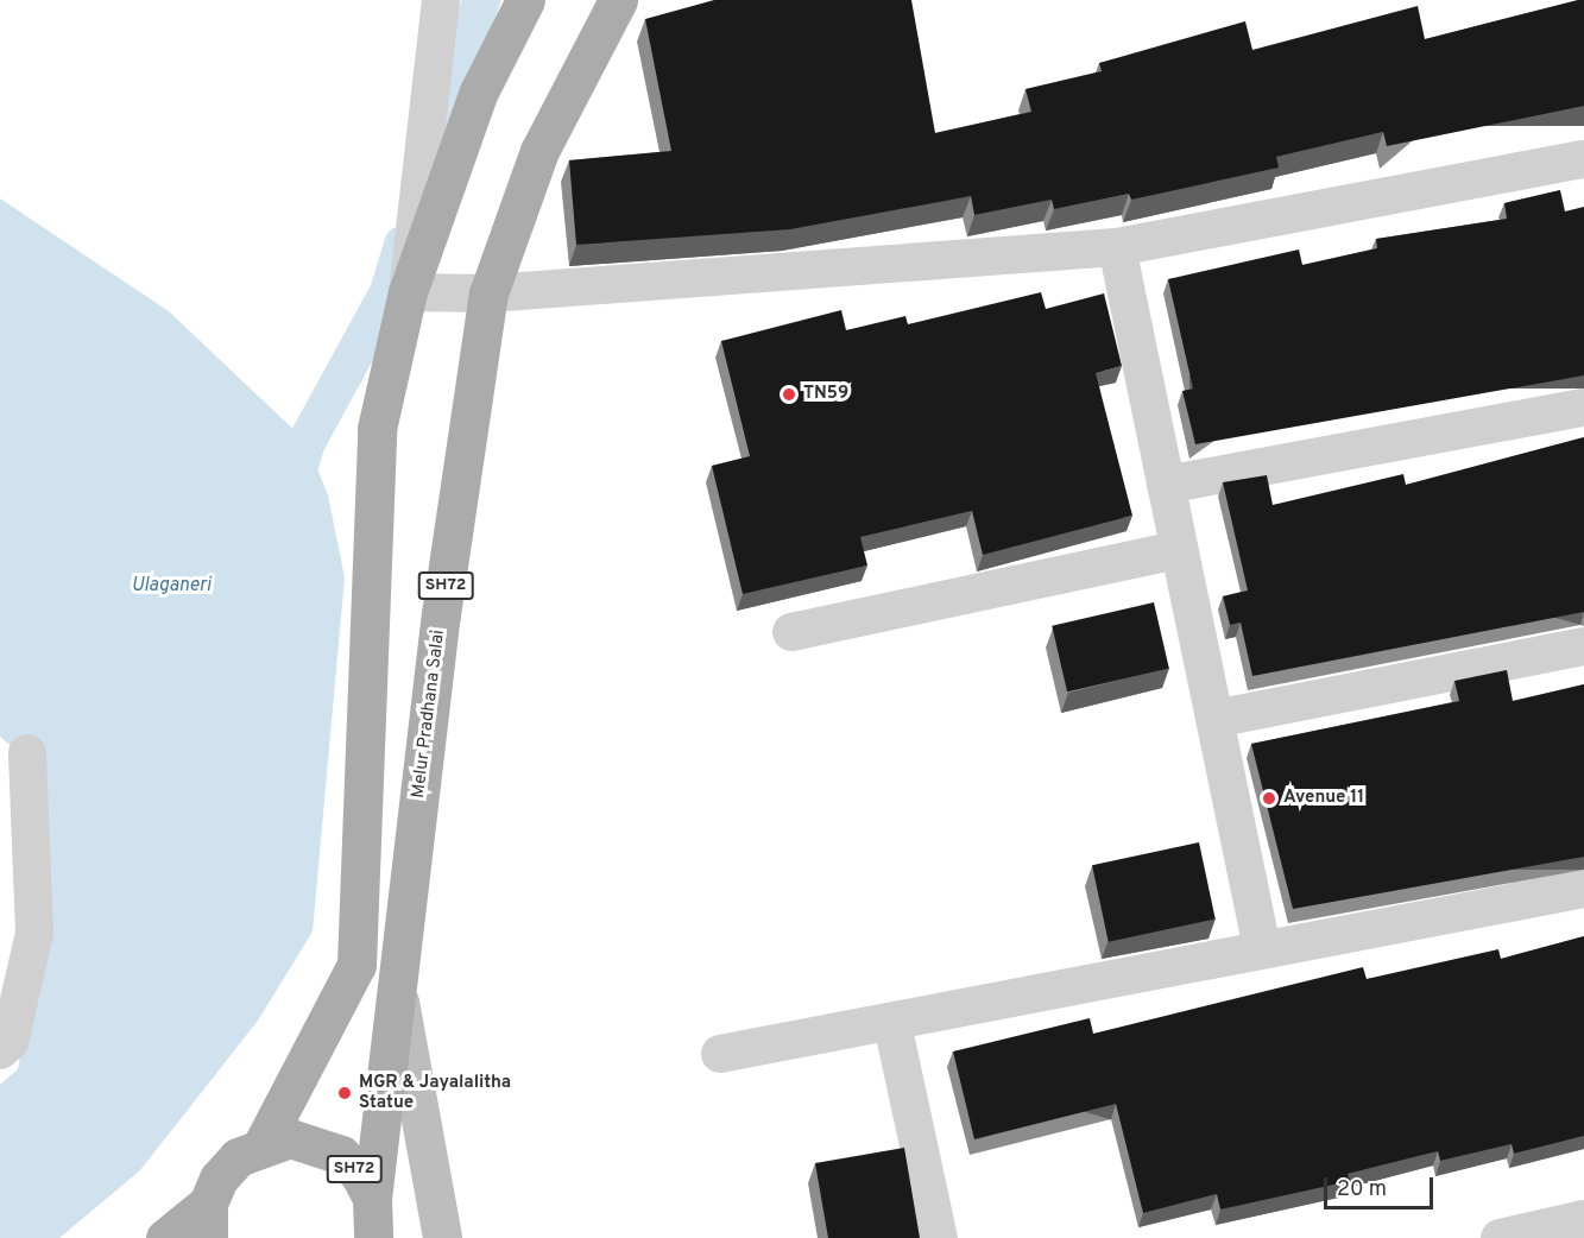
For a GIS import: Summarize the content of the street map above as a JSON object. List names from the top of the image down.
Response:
{
  "streets": {
    "main road": ["SH72", "Melur Pradhana Salai"]
  },
  "crossings": [
    ["SH72", "Melur Pradhana Salai"]
  ],
  "water": ["Ulaganeri"],
  "places": ["TN59", "Avenue 11", "MGR & Jayalalitha Statue"],
  "scale_bar": "20 m"
}
